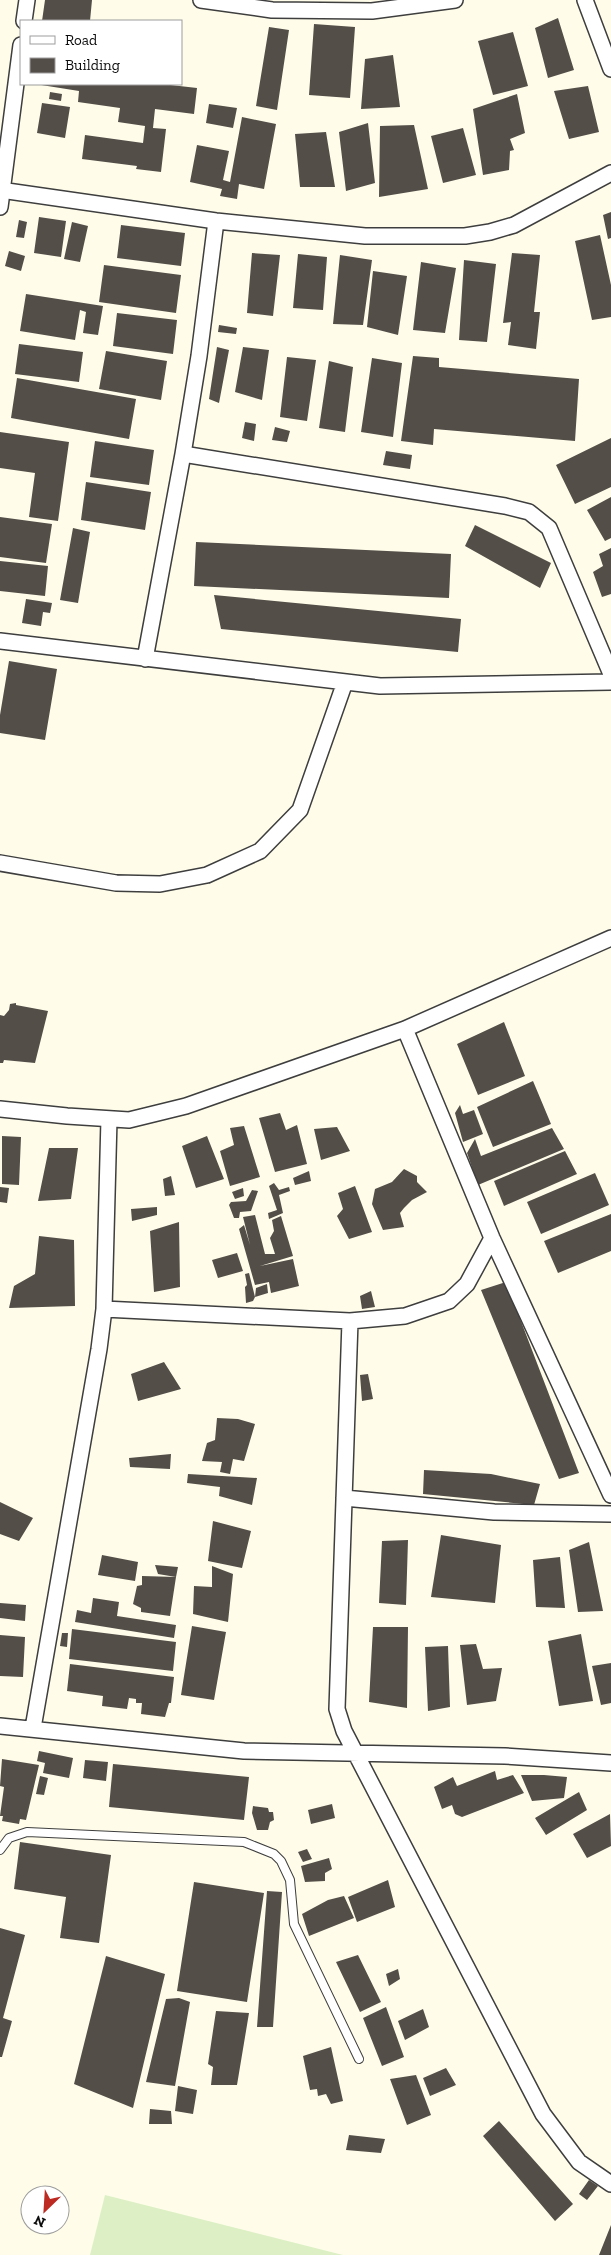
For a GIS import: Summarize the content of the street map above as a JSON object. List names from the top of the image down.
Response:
{
  "legend": ["Road", "Building"],
  "north": "bottom left"
}
